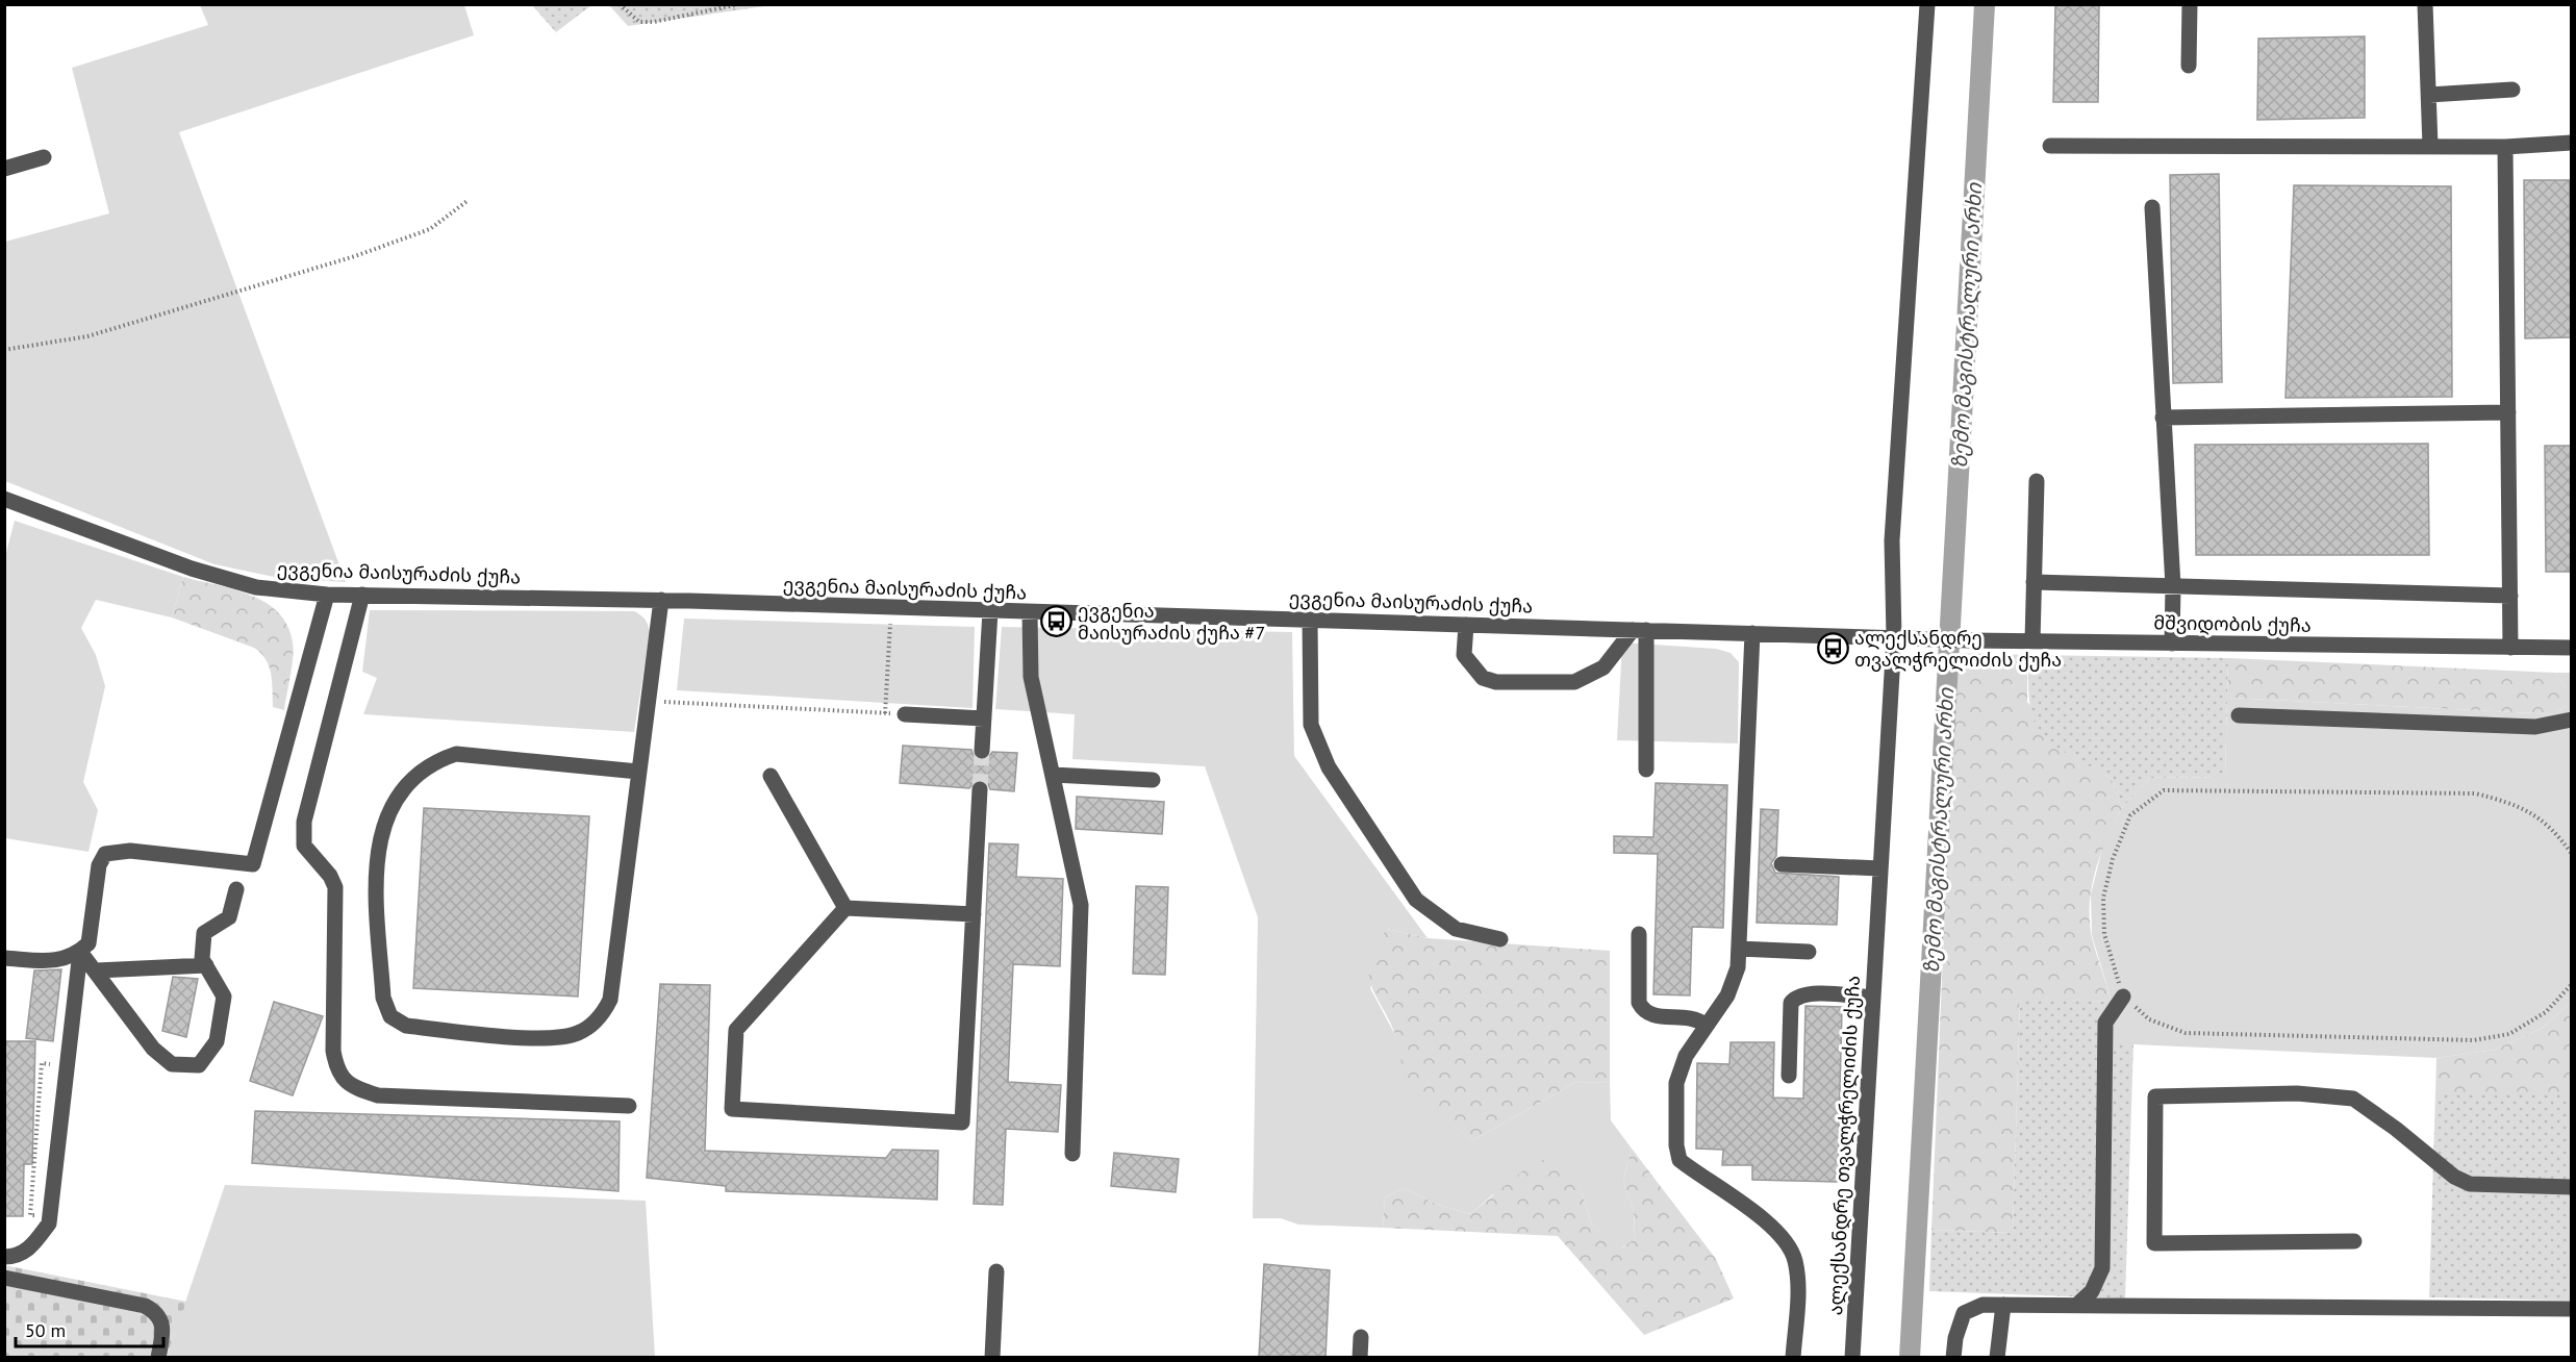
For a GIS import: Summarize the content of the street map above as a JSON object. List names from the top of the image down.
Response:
{
  "streets": {
    "street": ["ევგენია მაისურაძის ქუჩა", "მშვიდობის ქუჩა", "ალექსანდრე თვალჭრელიძის ქუჩა"]
  },
  "crossings": [
    ["ევგენია მაისურაძის ქუჩა", "მშვიდობის ქუჩა"],
    ["ევგენია მაისურაძის ქუჩა", "ალექსანდრე თვალჭრელიძის ქუჩა"],
    ["მშვიდობის ქუჩა", "ალექსანდრე თვალჭრელიძის ქუჩა"]
  ],
  "water": ["ზემო მაგისტრალური არხი"],
  "places": {
    "bus stop": ["ევგენია მაისურაძის ქუჩა #7", "ალექსანდრე თვალჭრელიძის ქუჩა"]
  },
  "scale_bar": "50 m"
}
